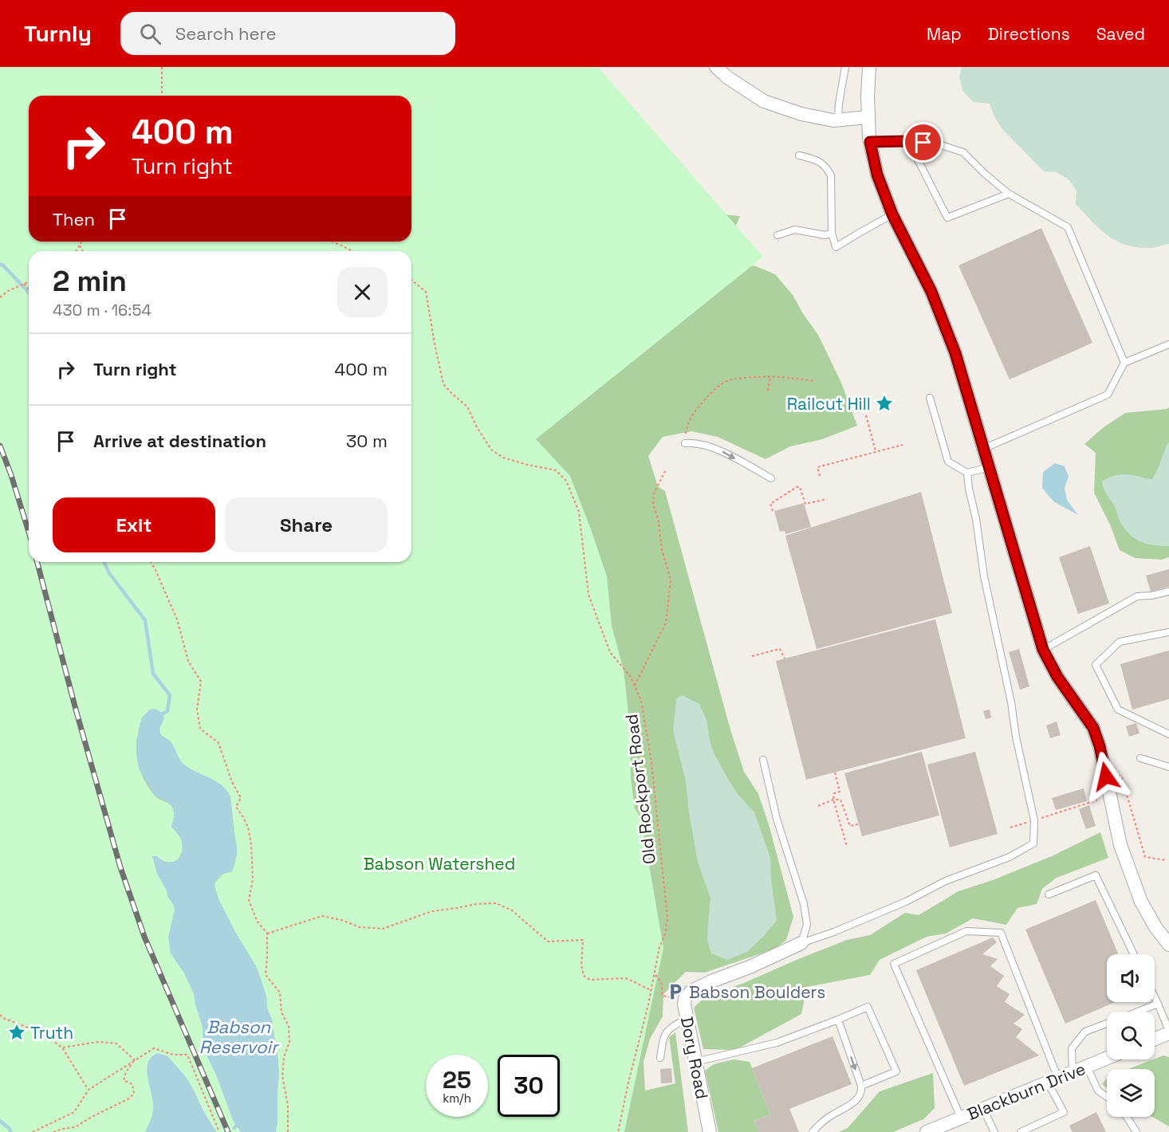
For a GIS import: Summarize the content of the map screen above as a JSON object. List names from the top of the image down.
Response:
{
  "streets": {
    "street": ["Dory Road", "Blackburn Drive"],
    "path": ["Old Rockport Road"]
  },
  "water": ["Babson Reservoir"],
  "parks": ["Babson Watershed"],
  "places": {
    "place": ["Railcut Hill", "Truth"],
    "parking": ["Babson Boulders"]
  },
  "page": {
    "header": "Turnly",
    "search": "Search here",
    "nav": ["Map", "Directions", "Saved"],
    "turn": ["400 m", "Turn right"],
    "then": "Then",
    "heading": ["2 min", "430 m · 16:54"],
    "list": [
      {
        "name": "Turn right",
        "value": "400 m"
      },
      {
        "name": "Arrive at destination",
        "value": "30 m"
      }
    ],
    "buttons": ["Exit", "Share"],
    "speed": "25 km/h",
    "limit": "30"
  }
}
